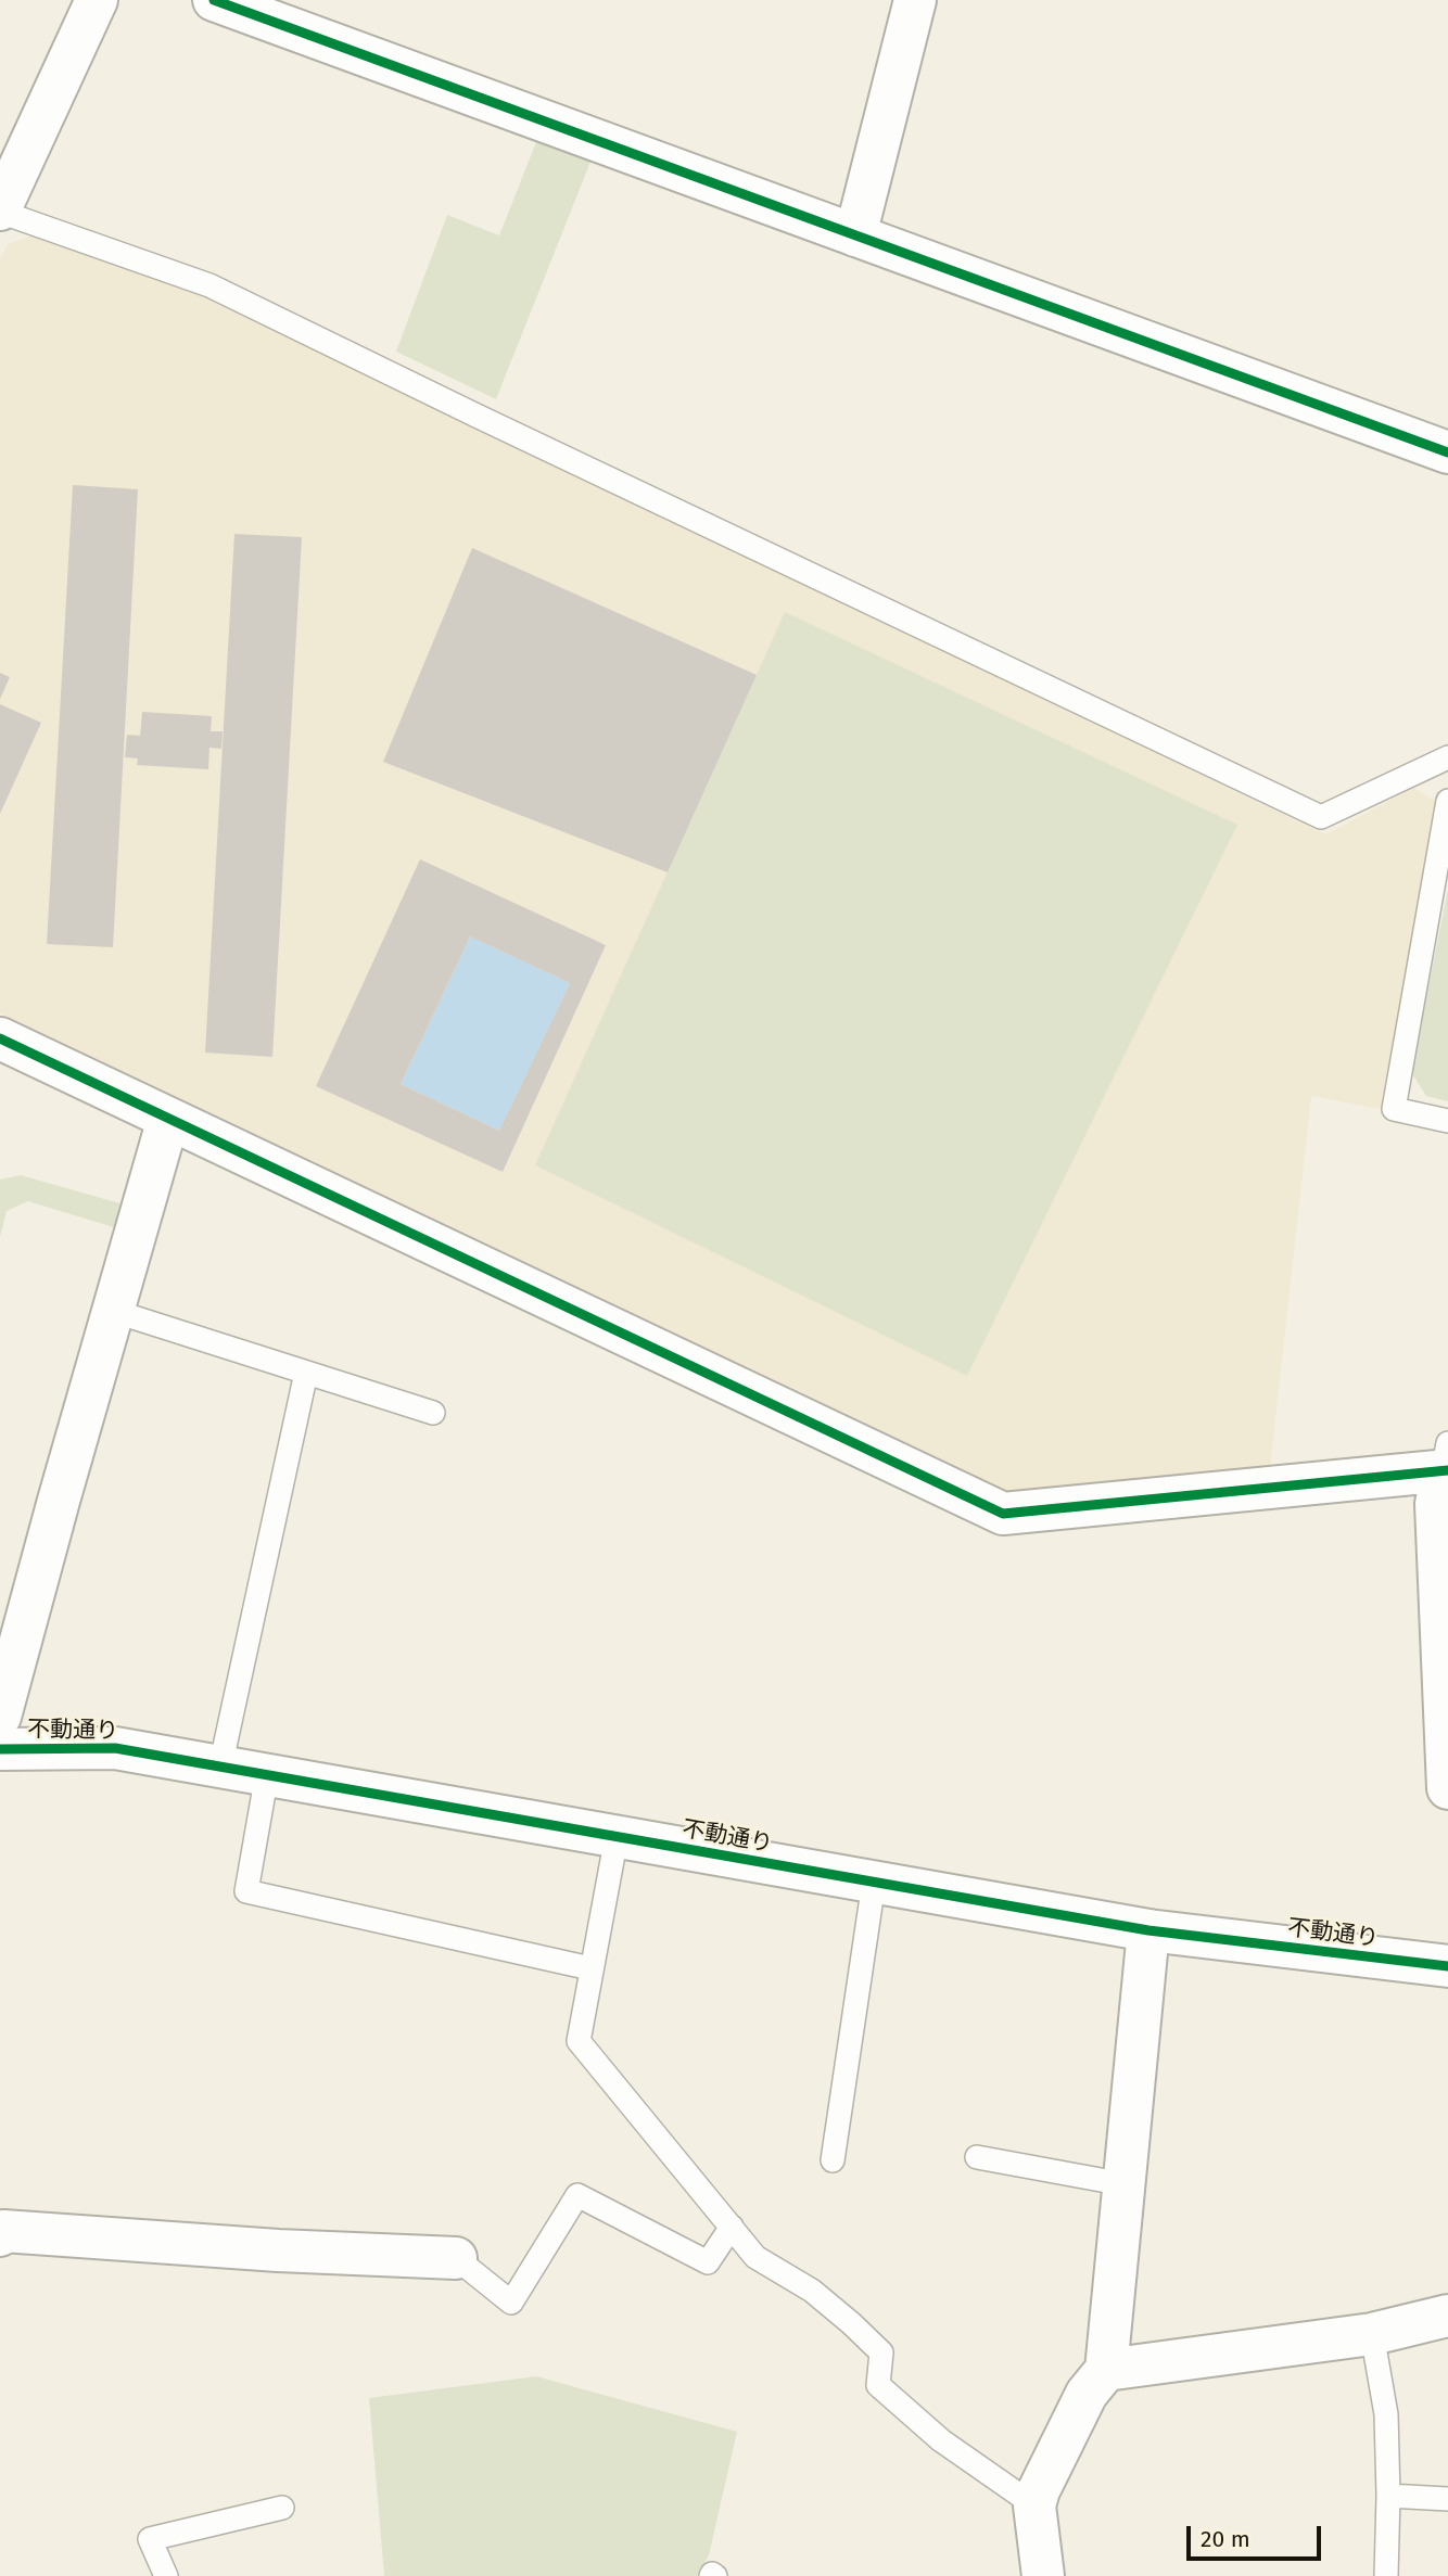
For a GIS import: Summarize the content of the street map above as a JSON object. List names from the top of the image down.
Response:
{
  "streets": {
    "street": ["不動通り"]
  },
  "scale_bar": "20 m"
}
